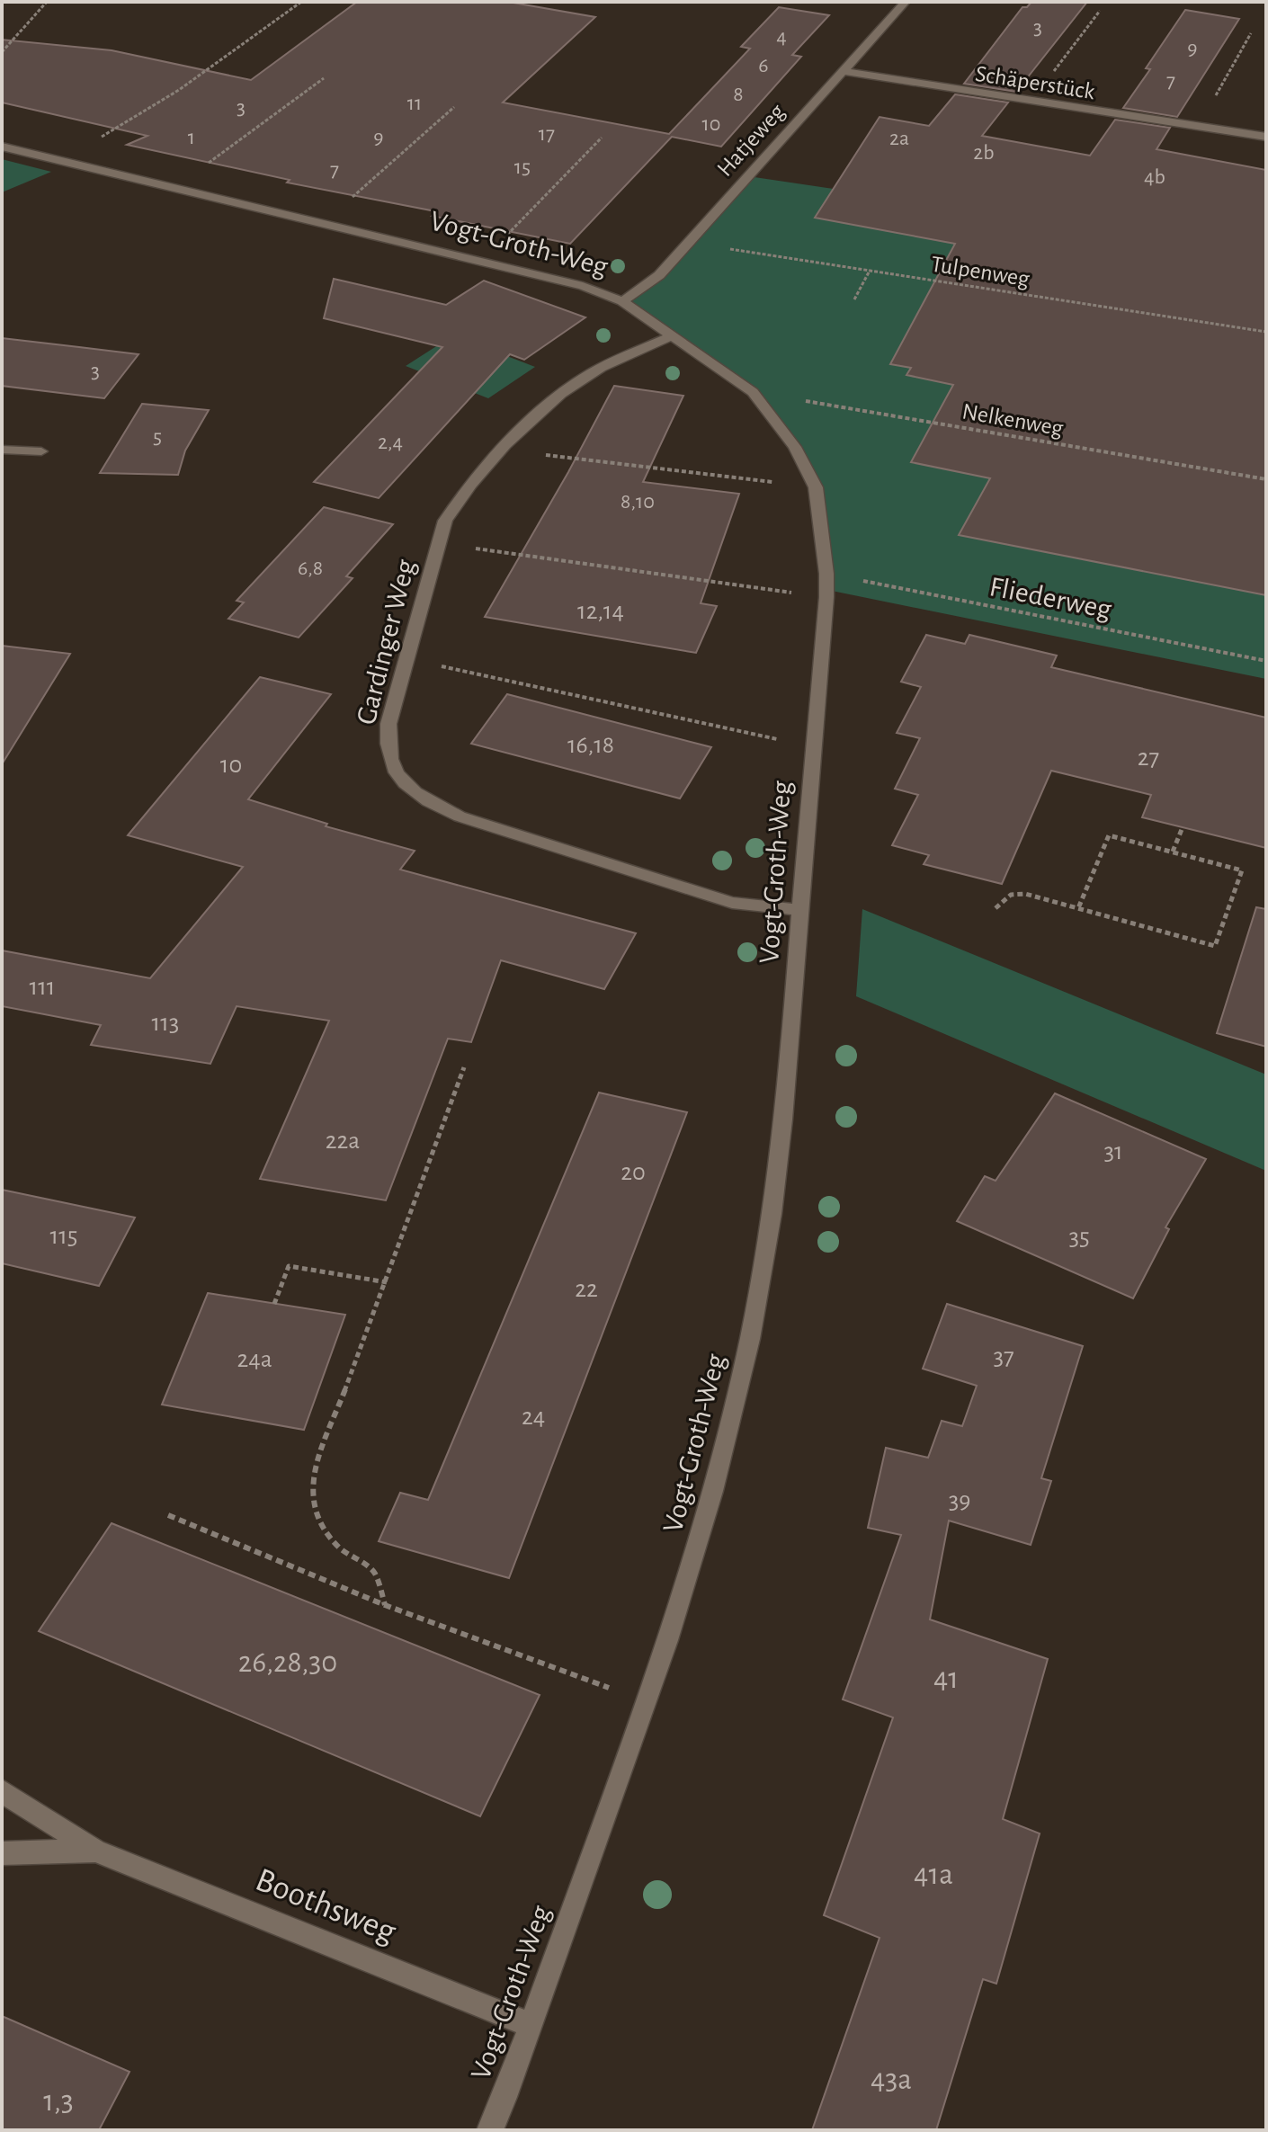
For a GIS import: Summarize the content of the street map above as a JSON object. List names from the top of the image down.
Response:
{
  "streets": {
    "street": [
      "Schäperstück",
      "Hatjeweg",
      "Vogt-Groth-Weg",
      "Gardinger Weg",
      "Boothsweg"
    ],
    "path": ["Tulpenweg", "Nelkenweg", "Fliederweg"]
  },
  "crossings": [
    ["Schäperstück", "Hatjeweg"],
    ["Hatjeweg", "Vogt-Groth-Weg"],
    ["Hatjeweg", "Tulpenweg"],
    ["Vogt-Groth-Weg", "Nelkenweg"],
    ["Vogt-Groth-Weg", "Fliederweg"],
    ["Vogt-Groth-Weg", "Gardinger Weg"],
    ["Vogt-Groth-Weg", "Boothsweg"]
  ],
  "house_numbers": [
    "3",
    "4",
    "9",
    "6",
    "7",
    "8",
    "11",
    "3",
    "10",
    "17",
    "1",
    "9",
    "2a",
    "2b",
    "15",
    "7",
    "4b",
    "3",
    "5",
    "2,4",
    "8,10",
    "6,8",
    "12,14",
    "16,18",
    "27",
    "10",
    "111",
    "113",
    "22a",
    "31",
    "20",
    "115",
    "35",
    "22",
    "37",
    "24a",
    "24",
    "39",
    "26,28,30",
    "41",
    "41a",
    "43a",
    "1,3"
  ]
}
